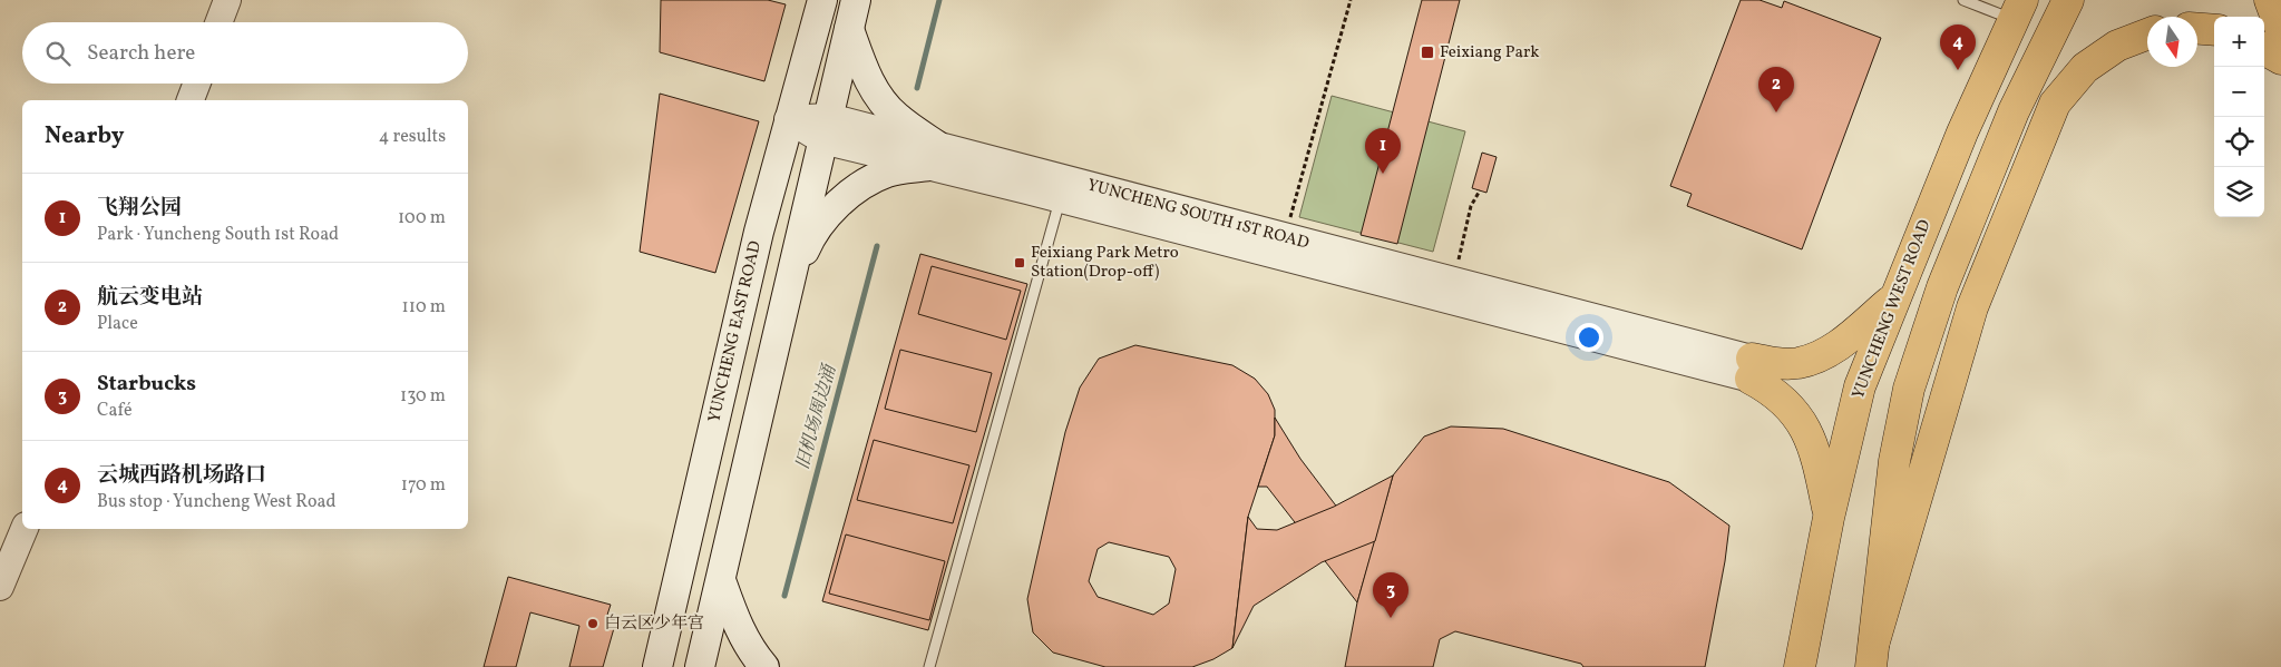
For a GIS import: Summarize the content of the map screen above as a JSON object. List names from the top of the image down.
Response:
{
  "streets": {
    "main road": ["YUNCHENG WEST ROAD", "YUNCHENG EAST ROAD"],
    "street": ["YUNCHENG SOUTH 1ST ROAD"]
  },
  "crossings": [
    ["YUNCHENG SOUTH 1ST ROAD", "YUNCHENG EAST ROAD"]
  ],
  "water": ["旧机场周边涌"],
  "places": {
    "transit": ["Feixiang Park", "Feixiang Park Metro Station(Drop-off)"],
    "other": ["白云区少年宫"]
  },
  "north": "bottom",
  "page": {
    "map_buttons": ["+", "−"],
    "search": "Search here",
    "pins": [
      "4",
      "2",
      "1",
      "3"
    ],
    "heading": ["Nearby", "4 results"],
    "list": [
      {
        "mark": "1",
        "name": "飞翔公园",
        "note": "Park · Yuncheng South 1st Road",
        "value": "100 m"
      },
      {
        "mark": "2",
        "name": "航云变电站",
        "note": "Place",
        "value": "110 m"
      },
      {
        "mark": "3",
        "name": "Starbucks",
        "note": "Café",
        "value": "130 m"
      },
      {
        "mark": "4",
        "name": "云城西路机场路口",
        "note": "Bus stop · Yuncheng West Road",
        "value": "170 m"
      }
    ]
  }
}
